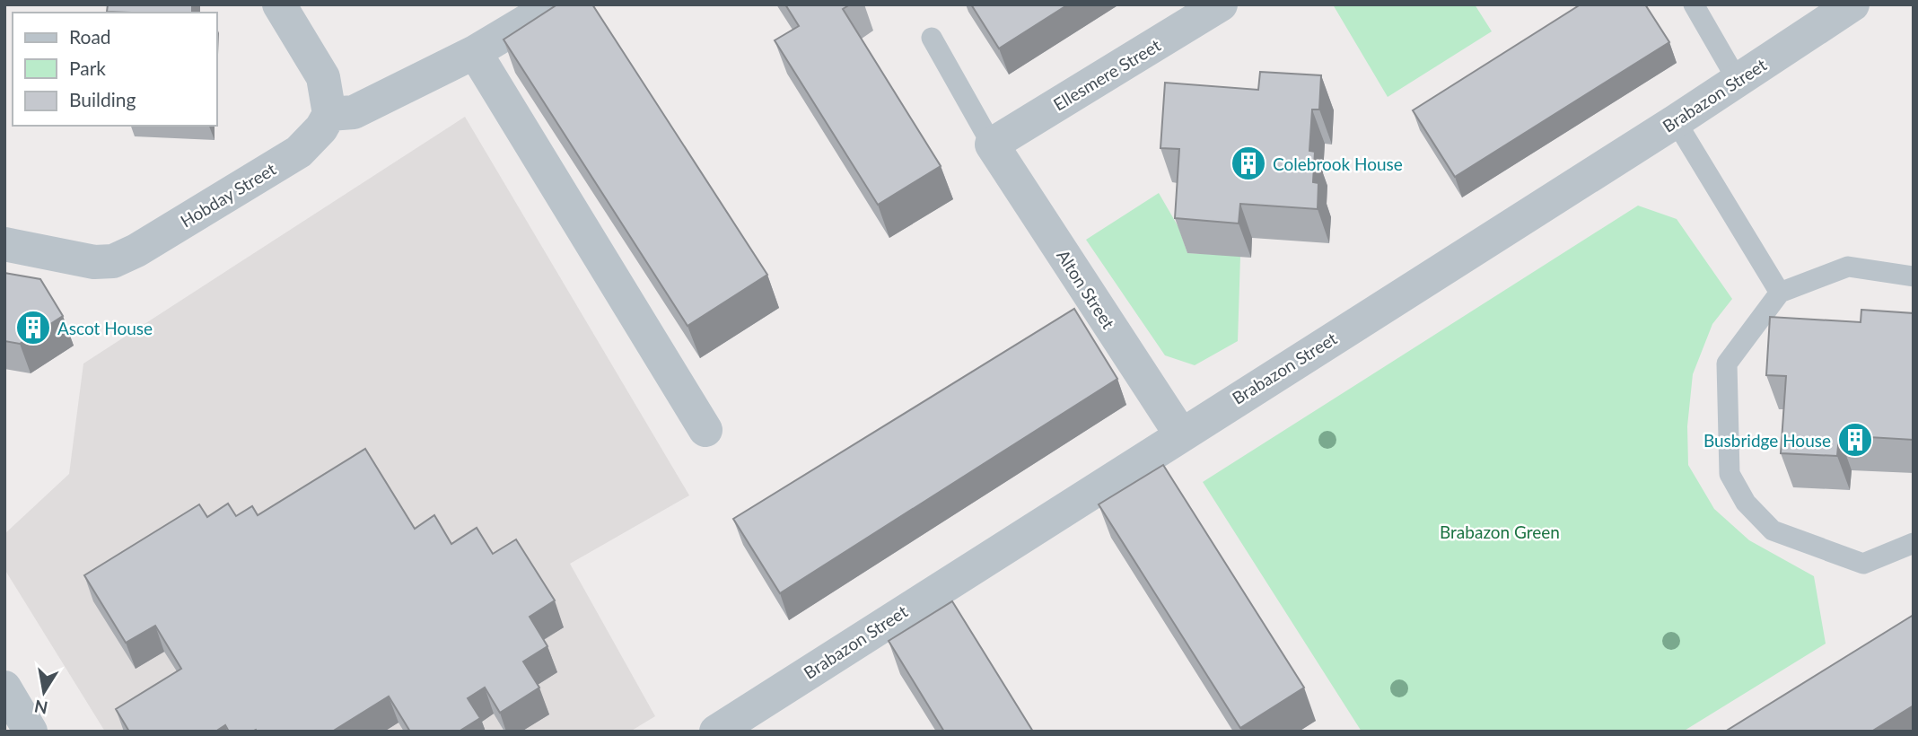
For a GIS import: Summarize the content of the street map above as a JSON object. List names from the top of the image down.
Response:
{
  "streets": {
    "street": [
      "Ellesmere Street",
      "Brabazon Street",
      "Hobday Street",
      "Alton Street"
    ]
  },
  "crossings": [
    ["Ellesmere Street", "Alton Street"],
    ["Brabazon Street", "Alton Street"]
  ],
  "parks": ["Brabazon Green"],
  "places": {
    "building": ["Colebrook House", "Ascot House", "Busbridge House"]
  },
  "legend": ["Road", "Park", "Building"],
  "north": "bottom"
}
